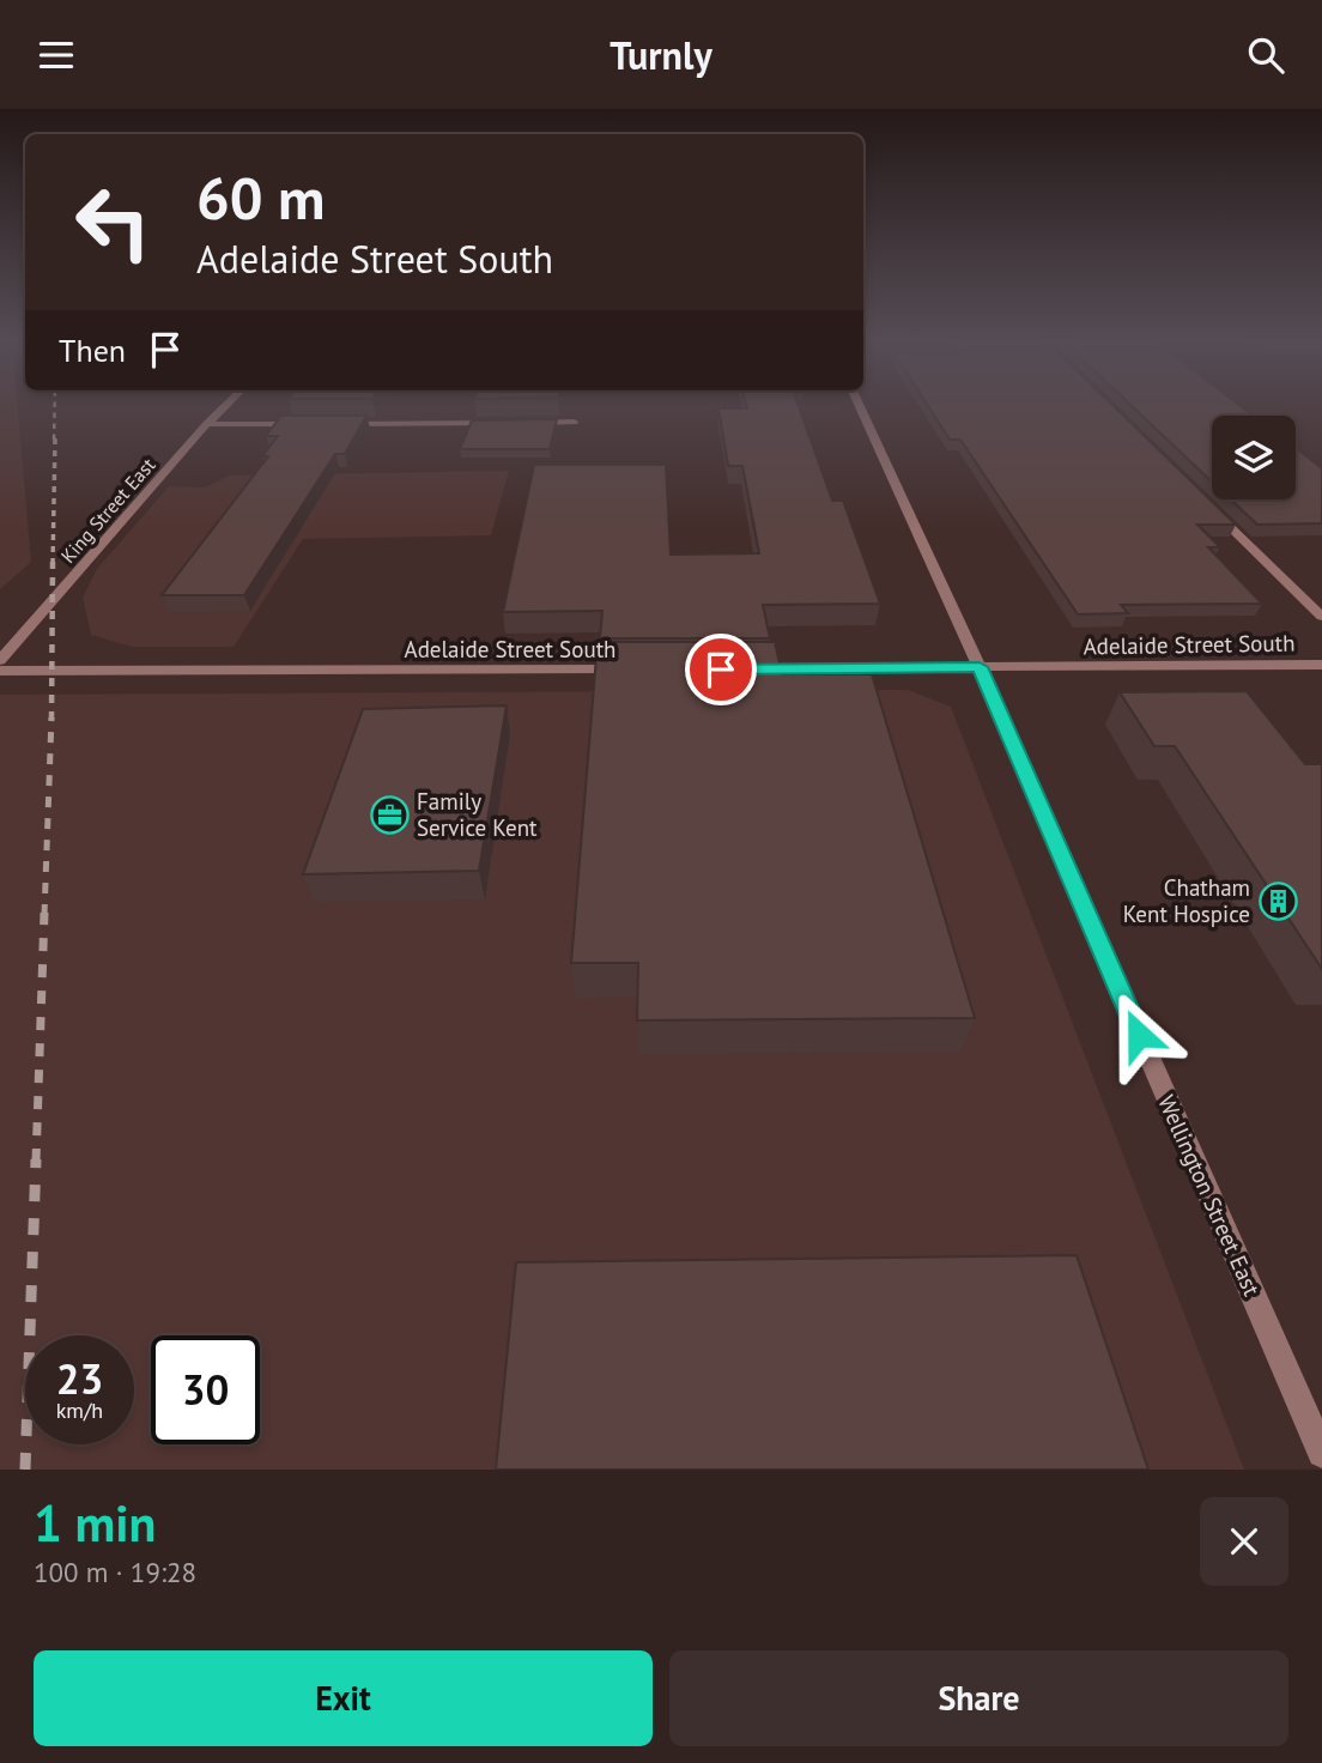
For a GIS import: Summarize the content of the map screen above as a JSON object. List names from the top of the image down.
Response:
{
  "streets": {
    "street": ["King Street East", "Adelaide Street South", "Wellington Street East"]
  },
  "crossings": [
    ["Adelaide Street South", "Wellington Street East"]
  ],
  "places": {
    "office": ["Family Service Kent"],
    "building": ["Chatham Kent Hospice"]
  },
  "page": {
    "header": "Turnly",
    "turn": ["60 m", "Adelaide Street South"],
    "then": "Then",
    "speed": "23 km/h",
    "limit": "30",
    "heading": ["1 min", "100 m · 19:28"],
    "buttons": ["Exit", "Share"]
  }
}
